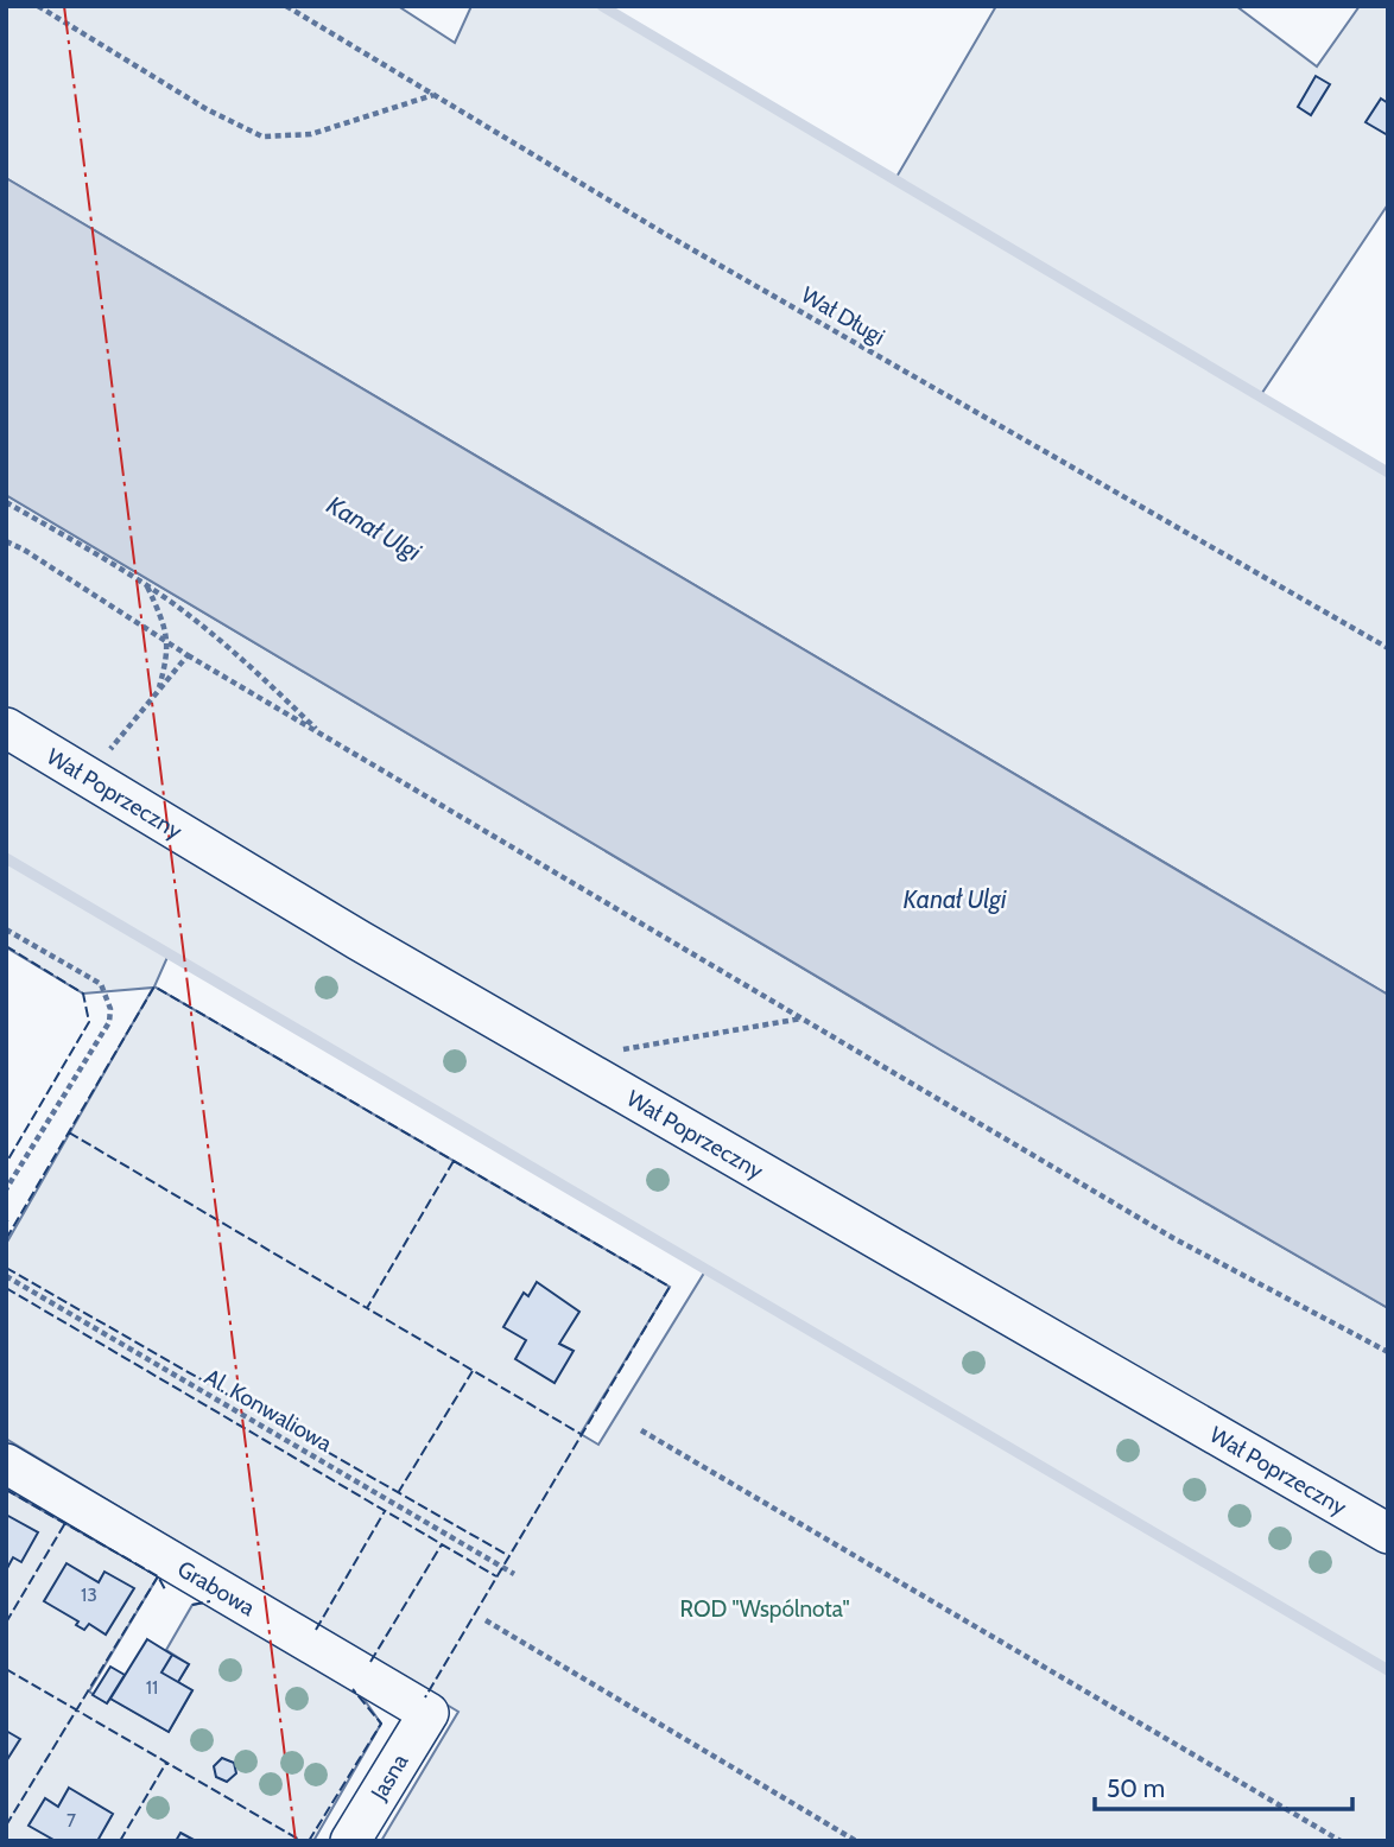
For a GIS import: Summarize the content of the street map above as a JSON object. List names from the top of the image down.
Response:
{
  "streets": {
    "street": ["Wał Poprzeczny", "Grabowa", "Jasna"],
    "path": ["Wał Długi", "Al. Konwaliowa"]
  },
  "crossings": [
    ["Grabowa", "Jasna"]
  ],
  "water": ["Kanał Ulgi"],
  "parks": ["ROD \"Wspólnota\""],
  "house_numbers": ["13", "11", "7"],
  "scale_bar": "50 m"
}
